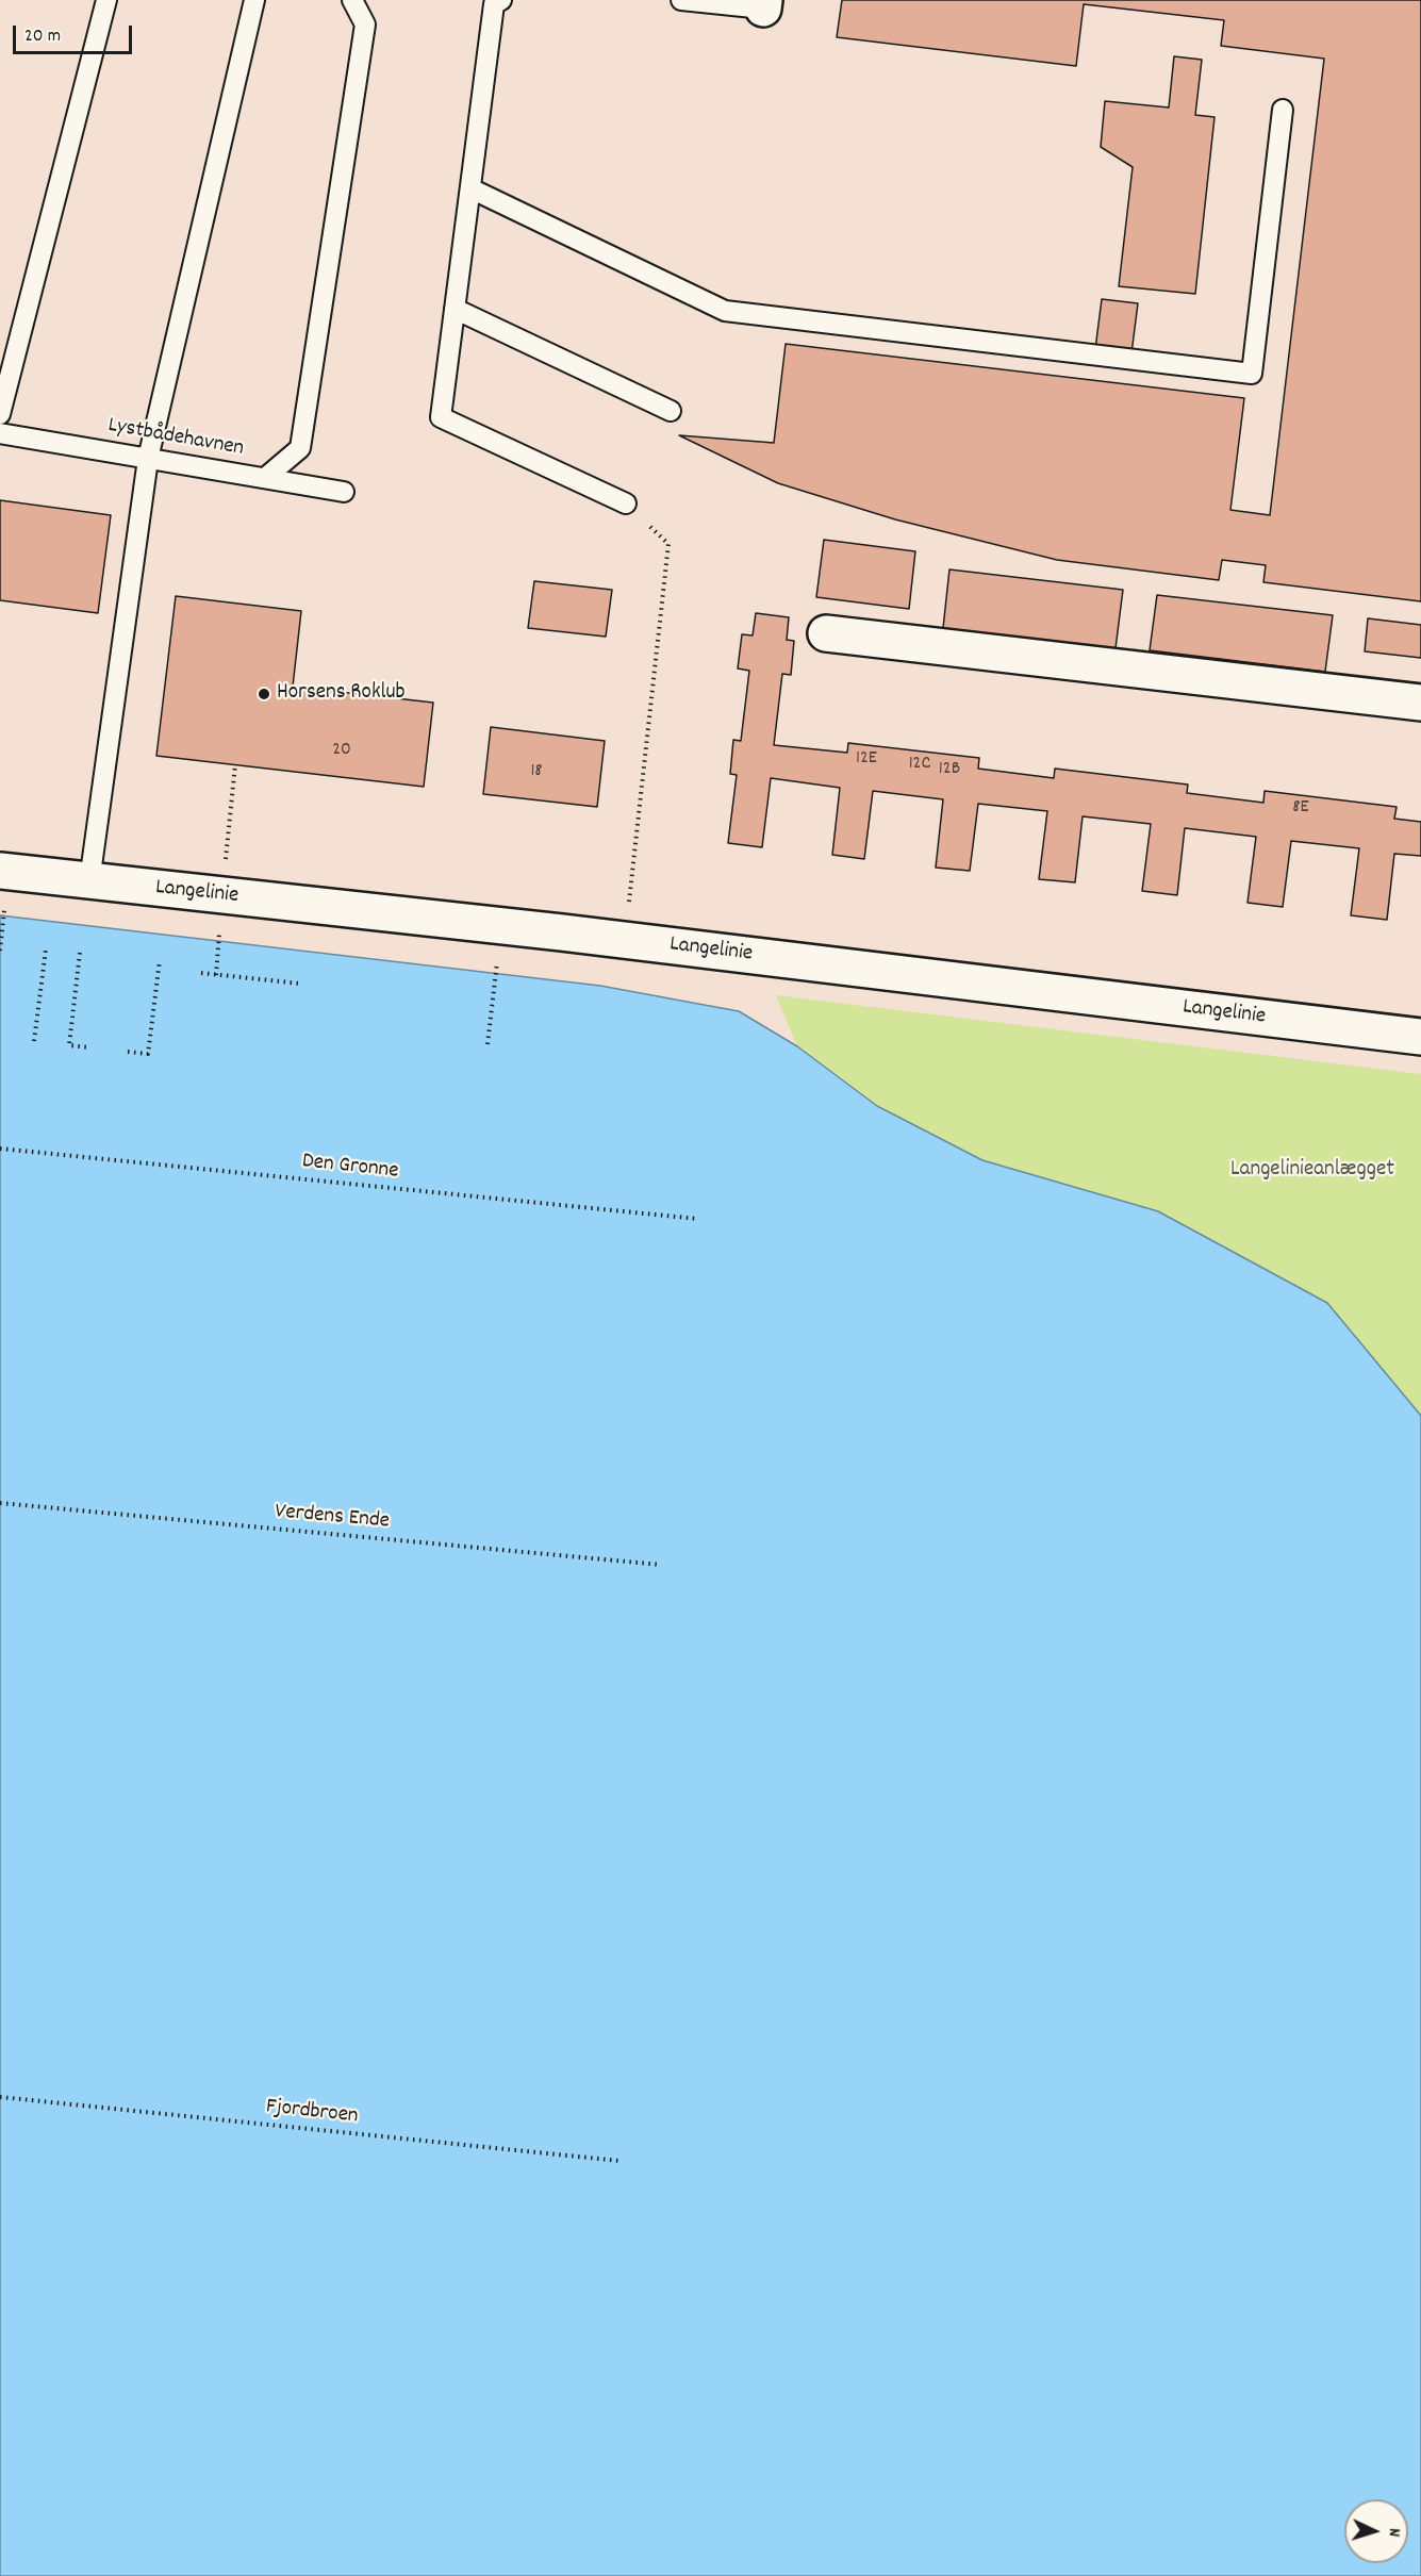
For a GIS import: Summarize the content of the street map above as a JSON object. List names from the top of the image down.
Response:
{
  "streets": {
    "street": ["Langelinie"],
    "lane": ["Lystbådehavnen"],
    "path": ["Den Gronne", "Verdens Ende", "Fjordbroen"]
  },
  "parks": ["Langelinieanlægget"],
  "places": ["Horsens Roklub"],
  "house_numbers": [
    "20",
    "12E",
    "12C",
    "12B",
    "18",
    "8E"
  ],
  "scale_bar": "20 m",
  "north": "right"
}
